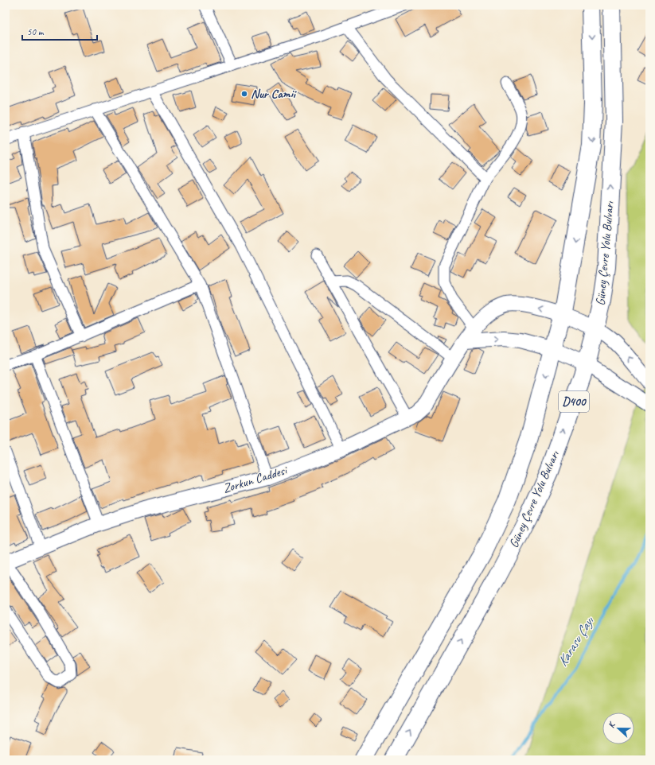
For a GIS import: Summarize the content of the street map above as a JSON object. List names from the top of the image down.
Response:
{
  "streets": {
    "highway": ["Güney Çevre Yolu Bulvarı", "D400"],
    "street": ["Zorkun Caddesi"]
  },
  "crossings": [
    ["Güney Çevre Yolu Bulvarı", "Zorkun Caddesi"]
  ],
  "water": ["Karasu Çayı"],
  "places": ["Nur Camii"],
  "scale_bar": "50 m",
  "north": "left"
}
